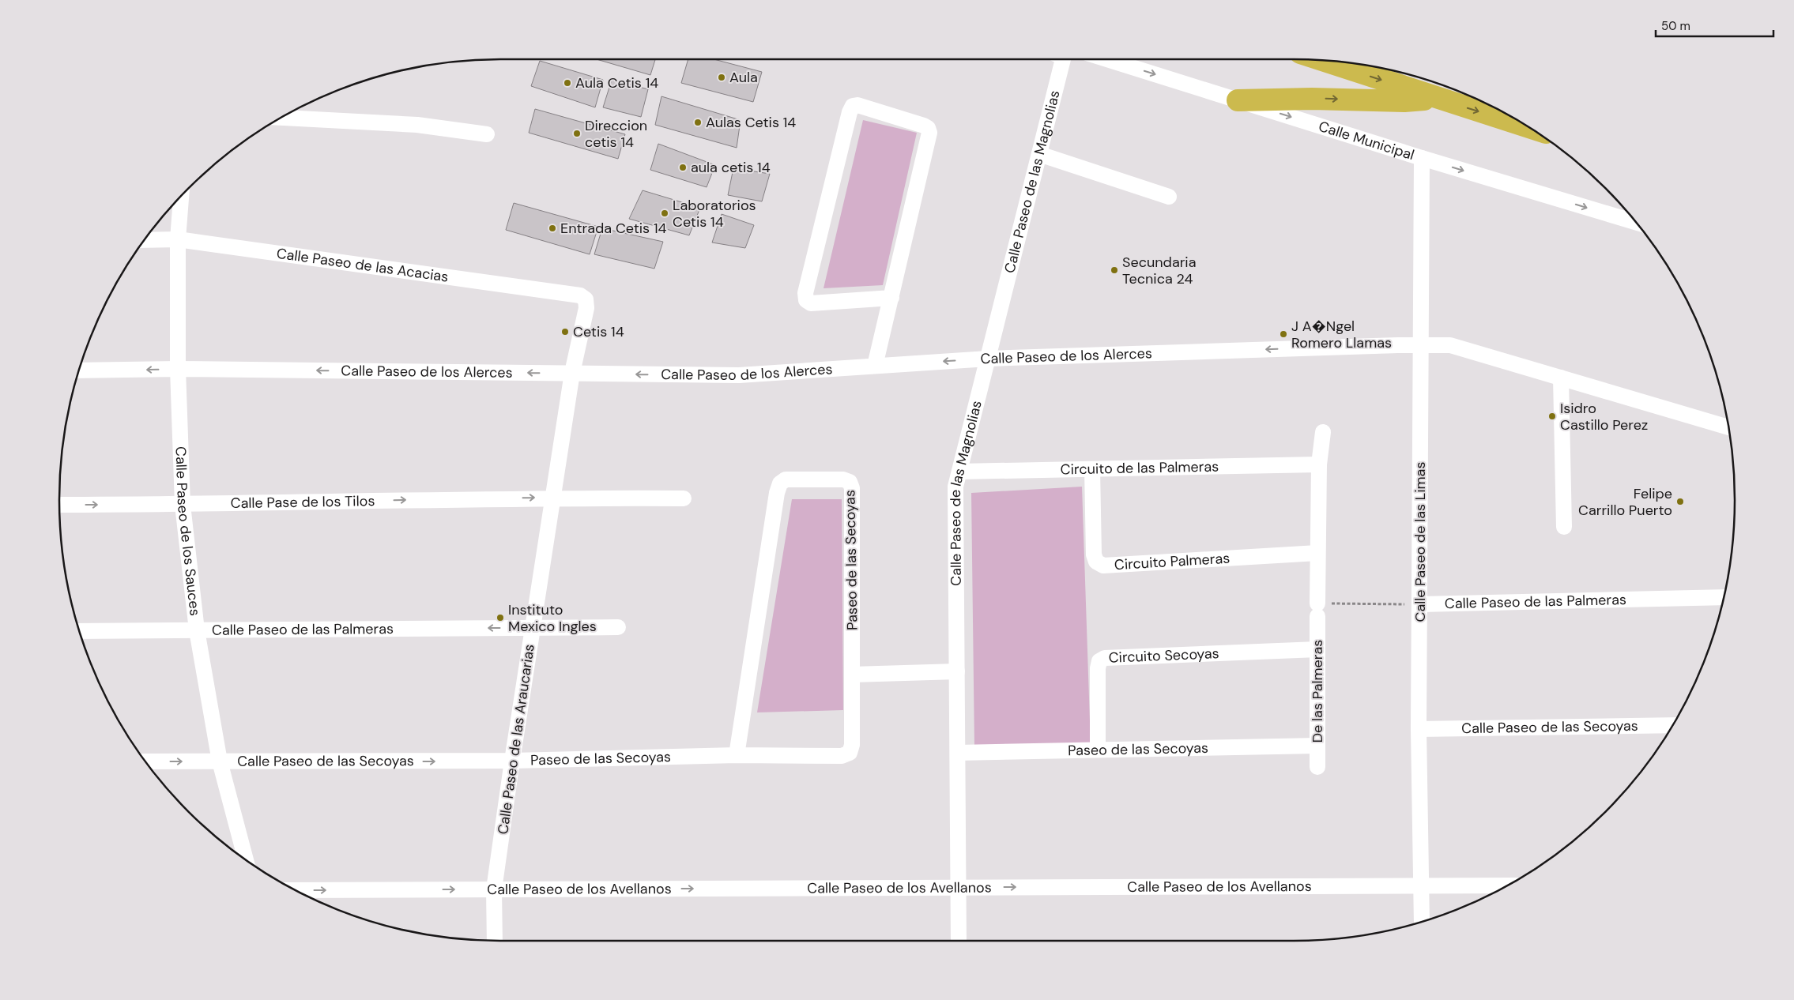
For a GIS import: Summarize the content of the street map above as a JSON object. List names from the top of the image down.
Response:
{
  "streets": {
    "street": [
      "Calle Municipal",
      "Calle Paseo de las Magnolias",
      "Calle Paseo de las Acacias",
      "Calle Paseo de los Alerces",
      "Circuito de las Palmeras",
      "Calle Pase de los Tilos",
      "Calle Paseo de los Sauces",
      "Calle Paseo de las Limas",
      "Paseo de las Secoyas",
      "Circuito Palmeras",
      "Calle Paseo de las Palmeras",
      "Circuito Secoyas",
      "De las Palmeras",
      "Calle Paseo de las Secoyas",
      "Calle Paseo de las Araucarias",
      "Calle Paseo de los Avellanos"
    ]
  },
  "crossings": [
    ["Calle Municipal", "Calle Paseo de las Limas"],
    ["Calle Paseo de las Magnolias", "Calle Paseo de los Alerces"],
    ["Calle Paseo de las Magnolias", "Circuito de las Palmeras"],
    ["Calle Paseo de las Magnolias", "Paseo de las Secoyas"],
    ["Calle Paseo de las Magnolias", "Calle Paseo de los Avellanos"],
    ["Calle Paseo de las Acacias", "Calle Paseo de los Sauces"],
    ["Calle Paseo de las Acacias", "Calle Paseo de las Araucarias"],
    ["Calle Paseo de los Alerces", "Calle Paseo de los Sauces"],
    ["Calle Paseo de los Alerces", "Calle Paseo de las Limas"],
    ["Calle Paseo de los Alerces", "Calle Paseo de las Araucarias"],
    ["Circuito de las Palmeras", "Circuito Palmeras"],
    ["Circuito de las Palmeras", "De las Palmeras"],
    ["Calle Pase de los Tilos", "Calle Paseo de los Sauces"],
    ["Calle Pase de los Tilos", "Calle Paseo de las Araucarias"],
    ["Calle Paseo de los Sauces", "Calle Paseo de las Palmeras"],
    ["Calle Paseo de los Sauces", "Calle Paseo de las Secoyas"],
    ["Calle Paseo de las Limas", "Calle Paseo de las Palmeras"],
    ["Calle Paseo de las Limas", "Calle Paseo de las Secoyas"],
    ["Calle Paseo de las Limas", "Calle Paseo de los Avellanos"],
    ["Paseo de las Secoyas", "Circuito Secoyas"],
    ["Paseo de las Secoyas", "De las Palmeras"],
    ["Paseo de las Secoyas", "Calle Paseo de las Secoyas"],
    ["Paseo de las Secoyas", "Calle Paseo de las Araucarias"],
    ["Circuito Palmeras", "De las Palmeras"],
    ["Calle Paseo de las Palmeras", "Calle Paseo de las Araucarias"],
    ["Circuito Secoyas", "De las Palmeras"],
    ["Calle Paseo de las Secoyas", "Calle Paseo de las Araucarias"],
    ["Calle Paseo de las Araucarias", "Calle Paseo de los Avellanos"]
  ],
  "one_way": [
    "Calle Municipal",
    "Calle Paseo de los Alerces",
    "Calle Pase de los Tilos",
    "Calle Paseo de las Palmeras",
    "Calle Paseo de las Secoyas",
    "Calle Paseo de los Avellanos"
  ],
  "places": [
    "Aula",
    "Aula Cetis 14",
    "Aulas Cetis 14",
    "Direccion cetis 14",
    "aula cetis 14",
    "Laboratorios Cetis 14",
    "Entrada Cetis 14",
    "Secundaria Tecnica 24",
    "Cetis 14",
    "J A�Ngel Romero Llamas",
    "Isidro Castillo Perez",
    "Felipe Carrillo Puerto",
    "Instituto Mexico Ingles"
  ],
  "scale_bar": "50 m"
}
